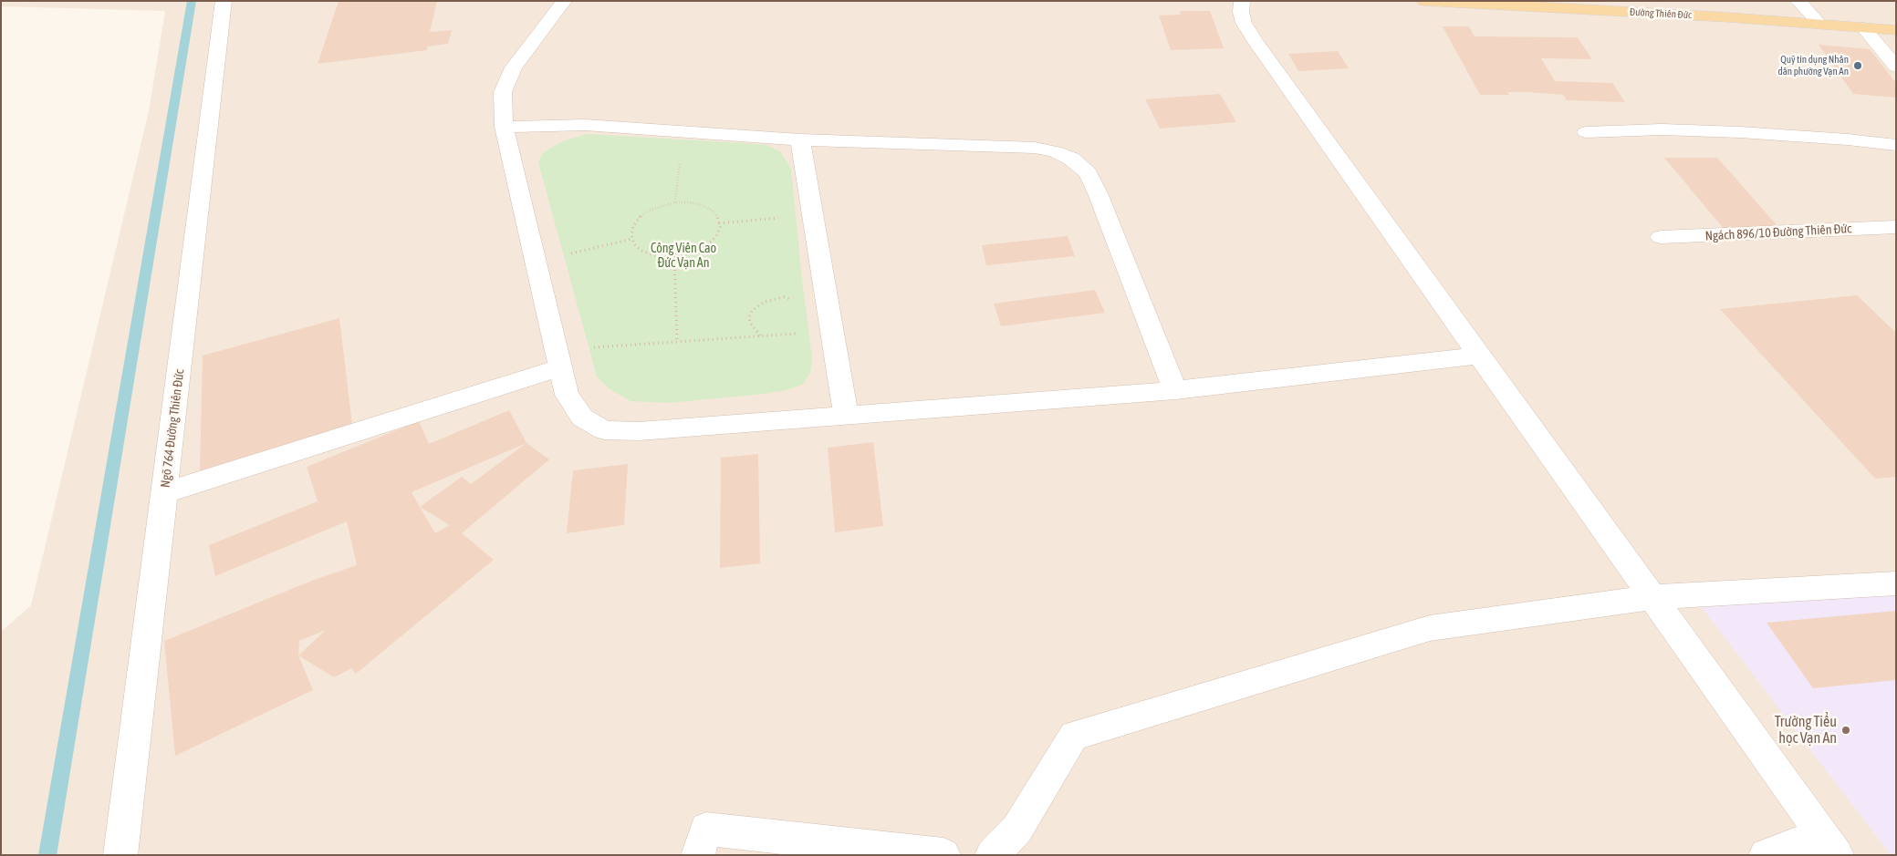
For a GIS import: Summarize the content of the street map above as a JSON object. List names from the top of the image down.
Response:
{
  "streets": {
    "main road": ["Đường Thiên Đức"],
    "street": ["Ngách 896/10 Đường Thiên Đức", "Ngõ 764 Đường Thiên Đức"]
  },
  "parks": ["Công Viên Cao Đức Vạn An"],
  "places": ["Quỹ tín dụng Nhân dân phường Vạn An", "Trường Tiểu học Vạn An"]
}
